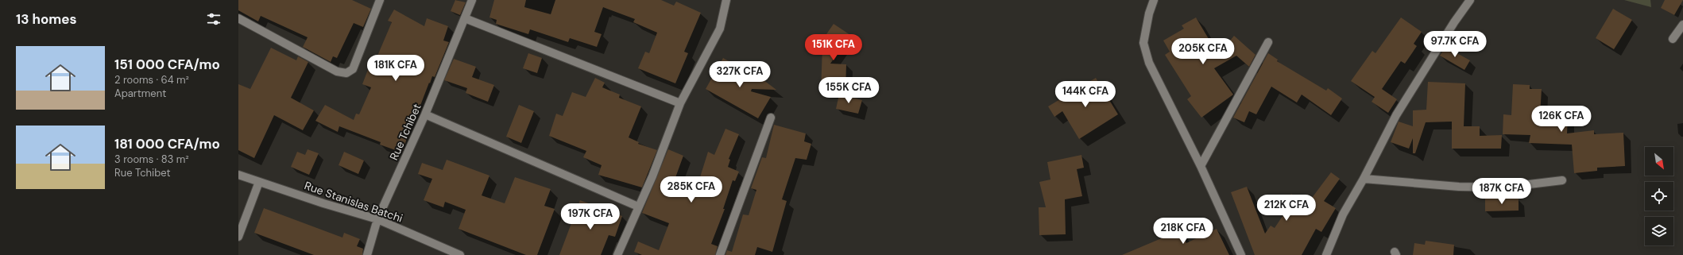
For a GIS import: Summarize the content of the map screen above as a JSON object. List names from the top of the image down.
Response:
{
  "streets": {
    "street": ["Rue Tchibet", "Rue Stanislas Batchi"]
  },
  "crossings": [
    ["Rue Tchibet", "Rue Stanislas Batchi"]
  ],
  "north": "bottom right",
  "page": {
    "heading": "13 homes",
    "price": [
      "97.7K CFA",
      "151K CFA",
      "205K CFA",
      "181K CFA",
      "327K CFA",
      "155K CFA",
      "144K CFA",
      "126K CFA",
      "285K CFA",
      "187K CFA",
      "212K CFA",
      "197K CFA",
      "218K CFA"
    ],
    "list": [
      {
        "name": "151 000 CFA/mo",
        "note": "2 rooms · 64 m² · Apartment"
      },
      {
        "name": "181 000 CFA/mo",
        "note": "3 rooms · 83 m² · Rue Tchibet"
      }
    ]
  }
}
